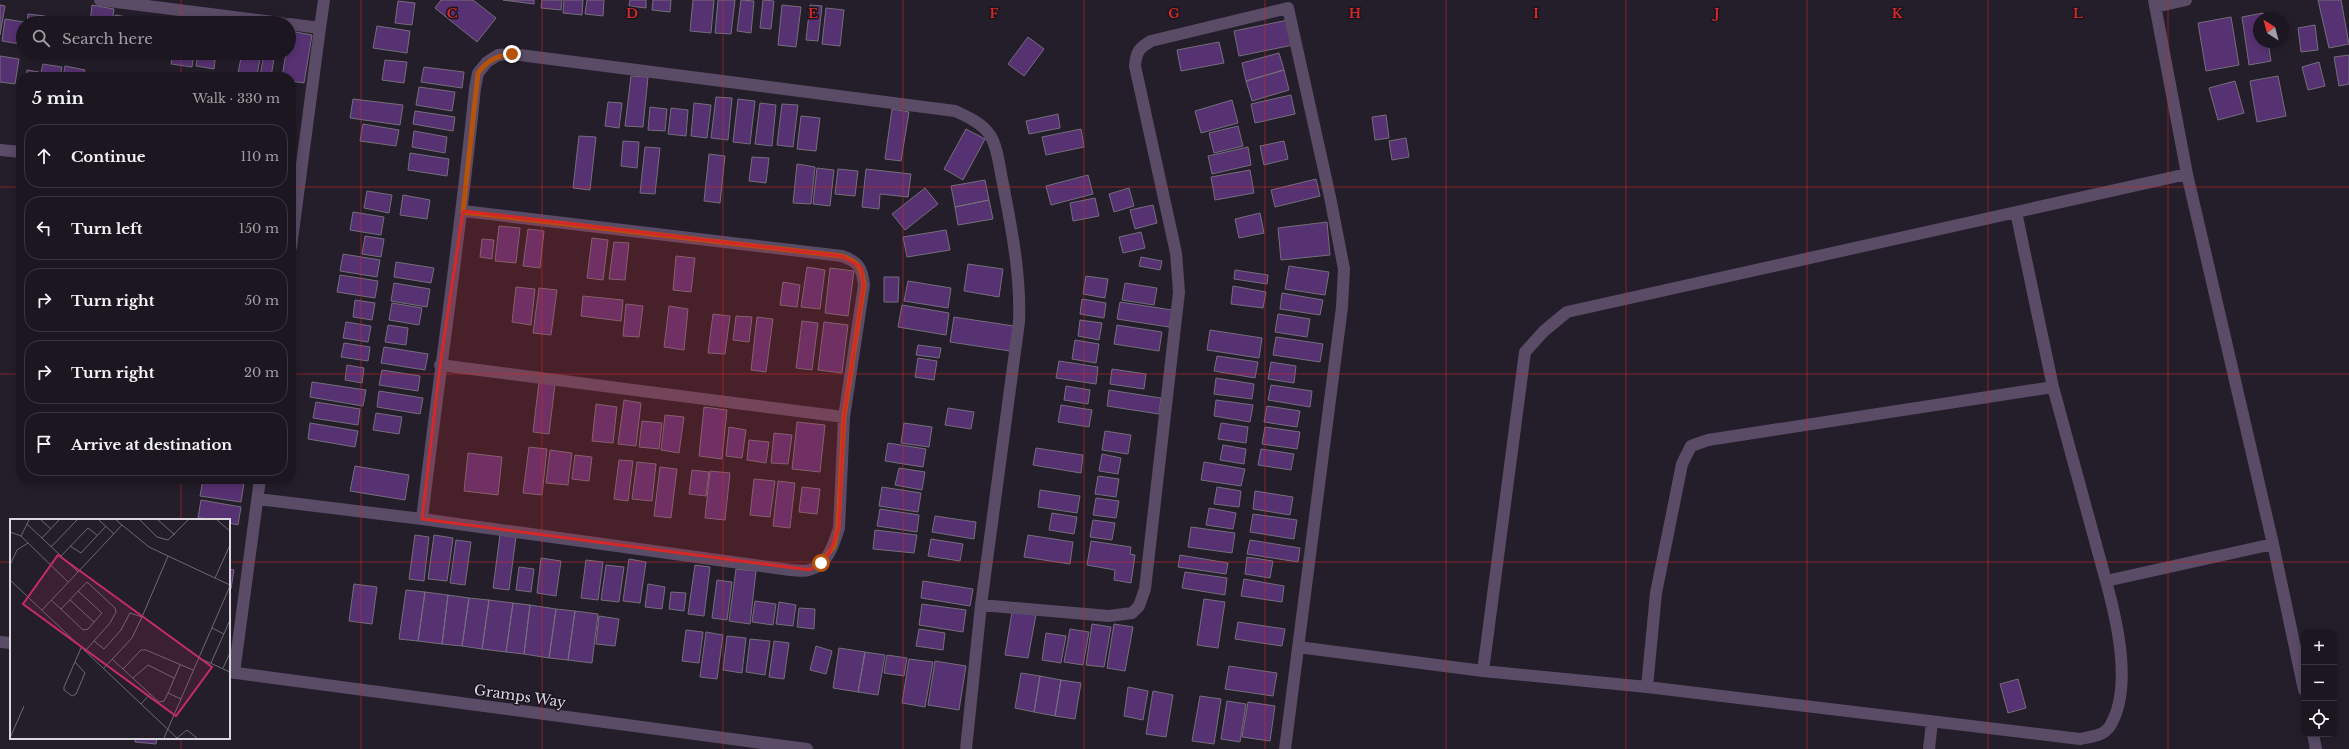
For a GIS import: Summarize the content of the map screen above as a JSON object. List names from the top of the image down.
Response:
{
  "streets": {
    "street": ["Gramps Way"]
  },
  "north": "top left",
  "page": {
    "search": "Search here",
    "heading": ["5 min", "Walk · 330 m"],
    "list": [
      ["Continue", "110 m"],
      ["Turn left", "150 m"],
      ["Turn right", "50 m"],
      ["Turn right", "20 m"],
      "Arrive at destination"
    ],
    "map_buttons": ["+", "−"]
  },
  "grid": {
    "columns": [
      "C",
      "D",
      "E",
      "F",
      "G",
      "H",
      "I",
      "J",
      "K",
      "L"
    ]
  }
}
